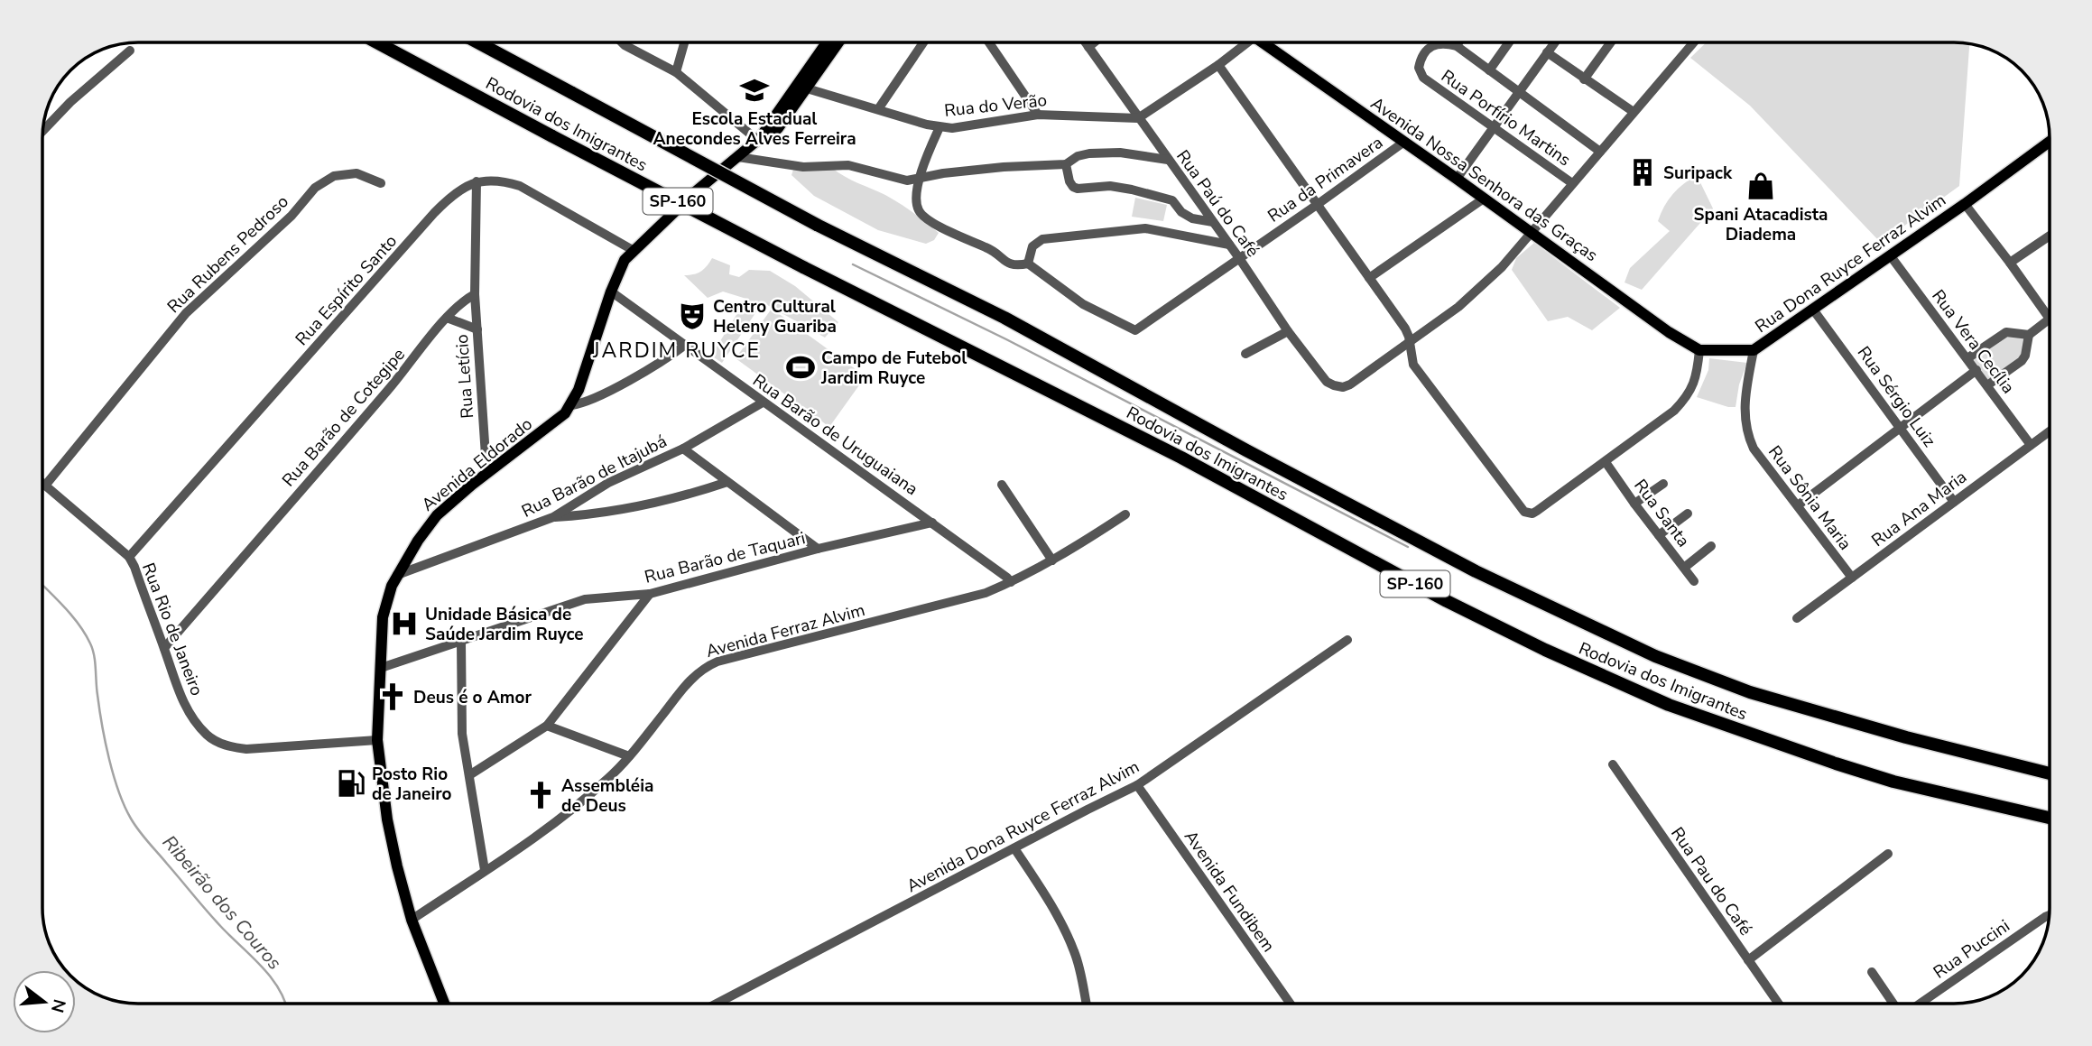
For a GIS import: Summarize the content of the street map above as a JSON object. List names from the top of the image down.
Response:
{
  "streets": {
    "highway": ["Rodovia dos Imigrantes", "SP-160"],
    "main road": ["Avenida Nossa Senhora das Graças", "Rua Dona Ruyce Ferraz Alvim", "Avenida Eldorado"],
    "street": [
      "Rua do Verão",
      "Rua Porfírio Martins",
      "Rua da Primavera",
      "Rua Paú do Café",
      "Rua Rubens Pedroso",
      "Rua Espírito Santo",
      "Rua Vera Cecília",
      "Rua Letício",
      "Rua Sérgio Luiz",
      "Rua Barão de Cotegipe",
      "Rua Barão de Uruguaiana",
      "Rua Barão de Itajubá",
      "Rua Sônia Maria",
      "Rua Ana Maria",
      "Rua Santa",
      "Rua Barão de Taquari",
      "Rua Rio de Janeiro",
      "Avenida Ferraz Alvim",
      "Avenida Dona Ruyce Ferraz Alvim",
      "Rua Pau do Café",
      "Avenida Fundibem",
      "Rua Puccini"
    ]
  },
  "crossings": [
    ["Rua do Verão", "Rua Paú do Café"],
    ["Rua do Verão", "Avenida Eldorado"],
    ["Rua da Primavera", "Avenida Nossa Senhora das Graças"],
    ["Rua da Primavera", "Rua Paú do Café"],
    ["Avenida Nossa Senhora das Graças", "Rua Dona Ruyce Ferraz Alvim"],
    ["Rua Rubens Pedroso", "Rua Rio de Janeiro"],
    ["Rua Dona Ruyce Ferraz Alvim", "Rua Vera Cecília"],
    ["Rua Dona Ruyce Ferraz Alvim", "Rua Sérgio Luiz"],
    ["Rua Dona Ruyce Ferraz Alvim", "Rua Sônia Maria"],
    ["Rua Espírito Santo", "Rua Rio de Janeiro"],
    ["Rua Vera Cecília", "Rua Ana Maria"],
    ["Rua Letício", "Rua Barão de Cotegipe"],
    ["Rua Sérgio Luiz", "Rua Ana Maria"],
    ["Rua Barão de Cotegipe", "Rua Rio de Janeiro"],
    ["Rua Barão de Uruguaiana", "Avenida Eldorado"],
    ["Rua Barão de Uruguaiana", "Rua Barão de Itajubá"],
    ["Rua Barão de Uruguaiana", "Rua Barão de Taquari"],
    ["Rua Barão de Uruguaiana", "Avenida Ferraz Alvim"],
    ["Avenida Eldorado", "Rua Barão de Itajubá"],
    ["Avenida Eldorado", "Rua Barão de Taquari"],
    ["Avenida Eldorado", "Rua Rio de Janeiro"],
    ["Avenida Eldorado", "Avenida Ferraz Alvim"],
    ["Rua Sônia Maria", "Rua Ana Maria"],
    ["Avenida Dona Ruyce Ferraz Alvim", "Avenida Fundibem"]
  ],
  "districts": ["JARDIM RUYCE"],
  "water": ["Ribeirão dos Couros"],
  "places": {
    "school or university": ["Escola Estadual Anecondes Alves Ferreira"],
    "building": ["Suripack"],
    "shop": ["Spani Atacadista Diadema"],
    "theatre": ["Centro Cultural Heleny Guariba"],
    "sports": ["Campo de Futebol Jardim Ruyce"],
    "hospital": ["Unidade Básica de Saúde Jardim Ruyce"],
    "church": ["Deus é o Amor", "Assembléia de Deus"],
    "fuel station": ["Posto Rio de Janeiro"]
  },
  "north": "right"
}
